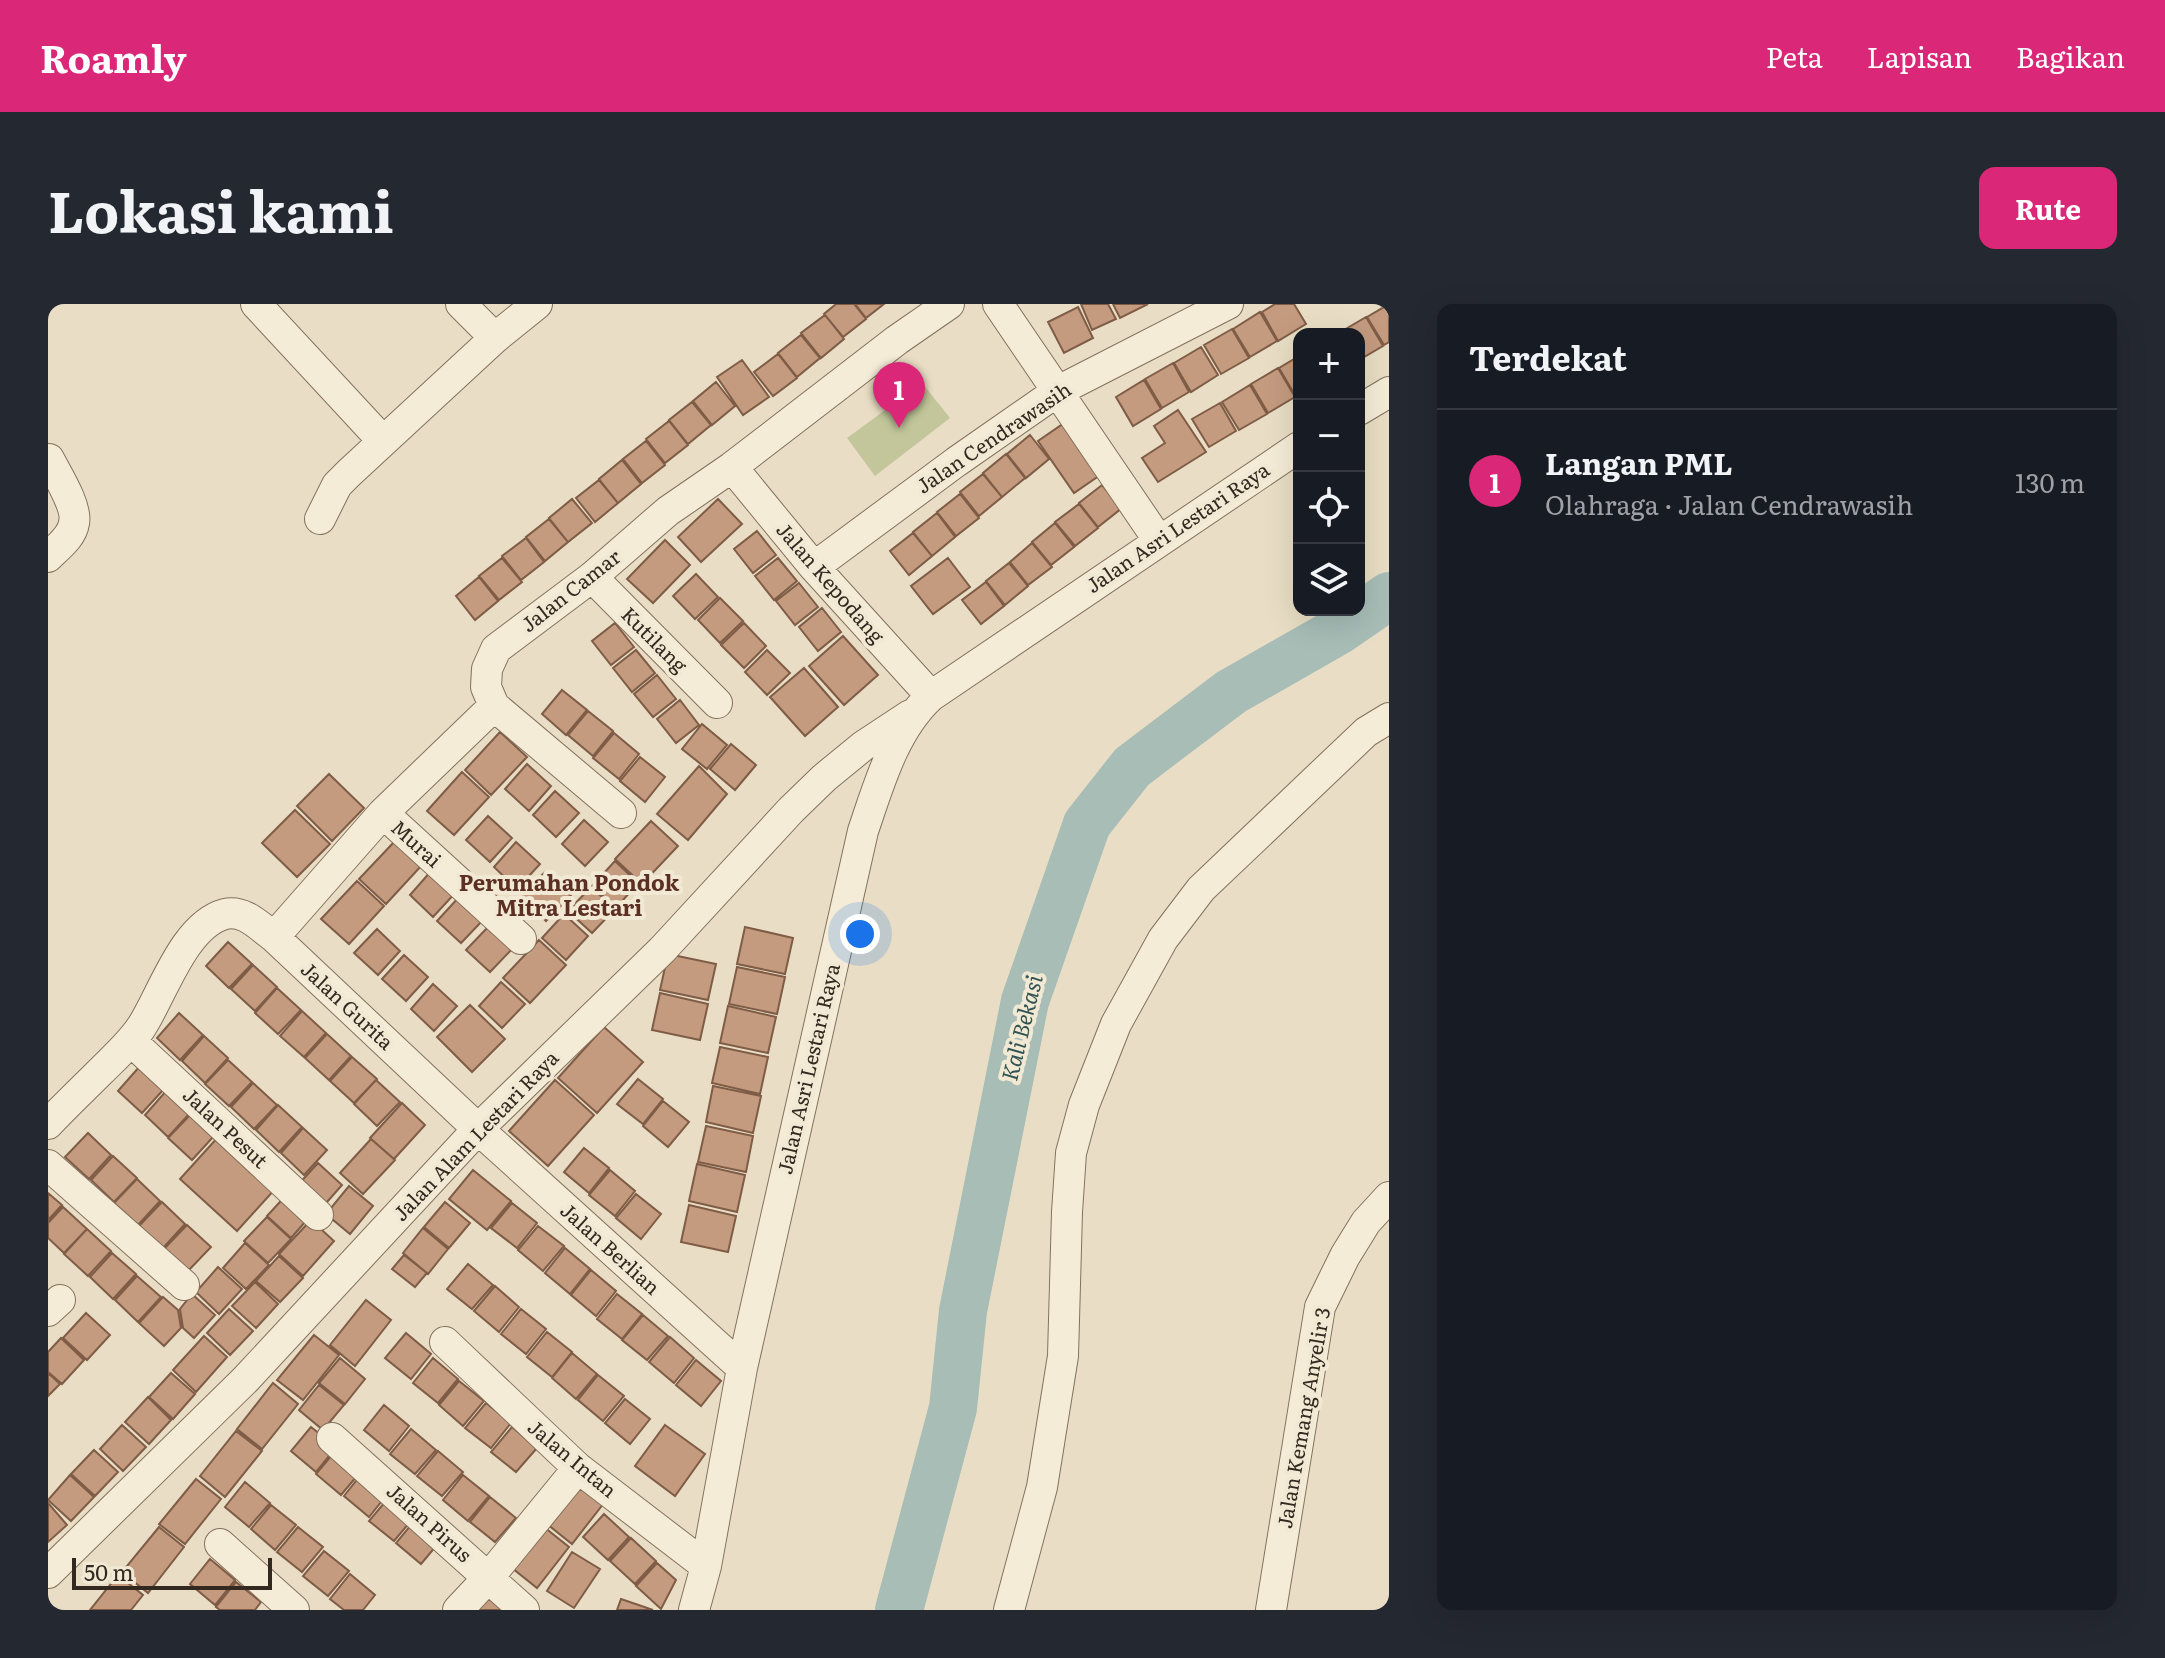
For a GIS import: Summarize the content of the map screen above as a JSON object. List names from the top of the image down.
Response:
{
  "streets": {
    "street": [
      "Jalan Cendrawasih",
      "Jalan Asri Lestari Raya",
      "Jalan Kepodang",
      "Jalan Camar",
      "Kutilang",
      "Murai",
      "Jalan Gurita",
      "Jalan Pesut",
      "Jalan Alam Lestari Raya",
      "Jalan Berlian",
      "Jalan Kemang Anyelir 3",
      "Jalan Intan",
      "Jalan Pirus"
    ]
  },
  "crossings": [
    ["Jalan Cendrawasih", "Jalan Kepodang"],
    ["Jalan Asri Lestari Raya", "Jalan Kepodang"],
    ["Jalan Asri Lestari Raya", "Jalan Alam Lestari Raya"],
    ["Jalan Asri Lestari Raya", "Jalan Berlian"],
    ["Jalan Asri Lestari Raya", "Jalan Intan"],
    ["Jalan Kepodang", "Jalan Camar"],
    ["Jalan Kepodang", "Jalan Alam Lestari Raya"],
    ["Jalan Camar", "Kutilang"],
    ["Jalan Gurita", "Jalan Pesut"],
    ["Jalan Gurita", "Jalan Alam Lestari Raya"],
    ["Jalan Gurita", "Jalan Berlian"],
    ["Jalan Alam Lestari Raya", "Jalan Berlian"]
  ],
  "districts": ["Perumahan Pondok Mitra Lestari"],
  "water": ["Kali Bekasi"],
  "scale_bar": "50 m",
  "page": {
    "header": "Roamly",
    "nav": ["Peta", "Lapisan", "Bagikan"],
    "title": "Lokasi kami",
    "buttons": "Rute",
    "heading": "Terdekat",
    "map_buttons": ["+", "−"],
    "pins": "1",
    "list": [
      {
        "mark": "1",
        "name": "Langan PML",
        "note": "Olahraga · Jalan Cendrawasih",
        "value": "130 m"
      }
    ],
    "scale": "50 m"
  }
}
